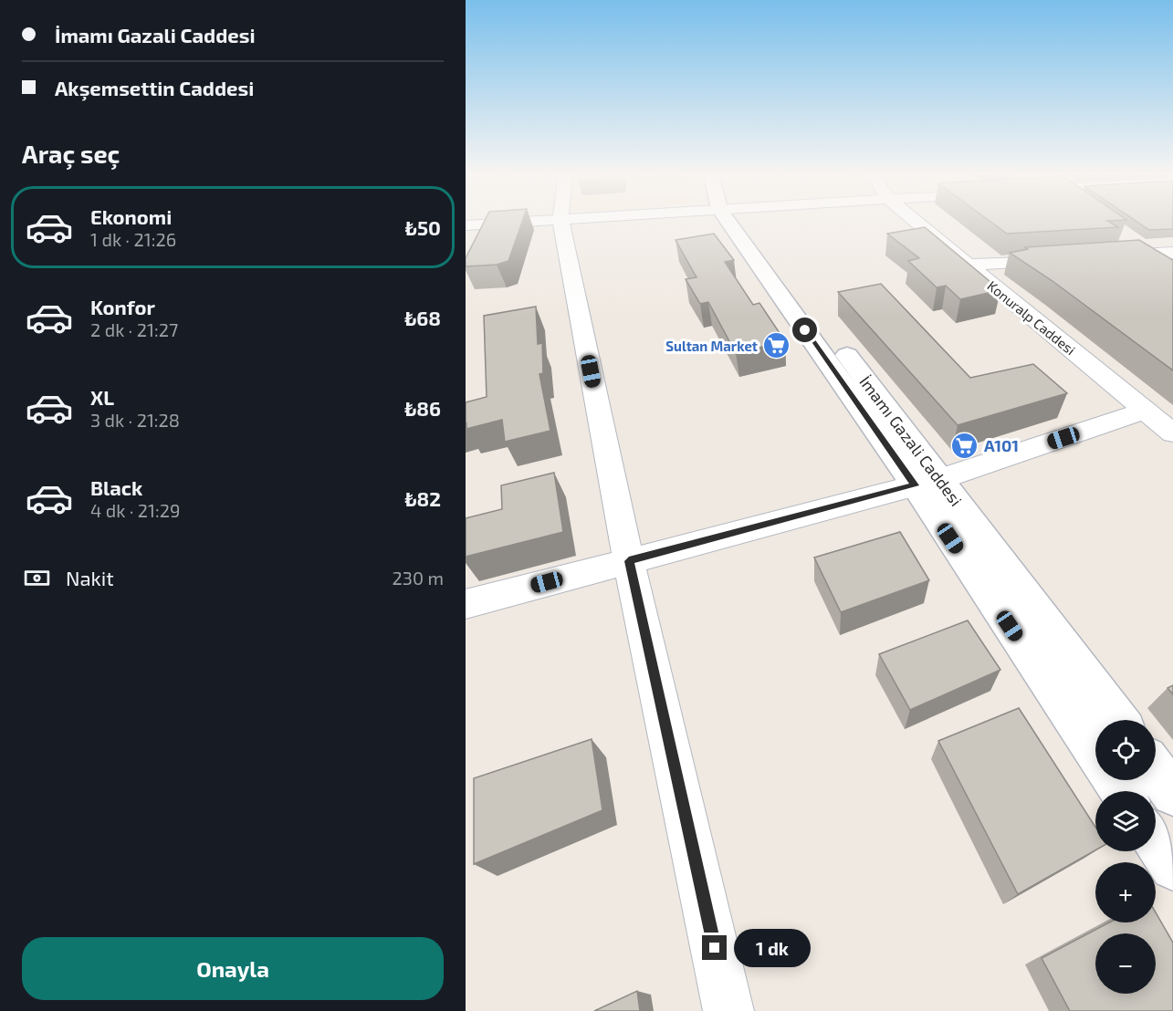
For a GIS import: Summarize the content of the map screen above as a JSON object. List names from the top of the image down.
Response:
{
  "streets": {
    "main road": ["İmamı Gazali Caddesi"],
    "street": ["Konuralp Caddesi"]
  },
  "places": {
    "supermarket": ["Sultan Market", "A101"]
  },
  "page": {
    "banner": ["İmamı Gazali Caddesi", "Akşemsettin Caddesi"],
    "heading": "Araç seç",
    "list": [
      {
        "name": "Ekonomi",
        "note": "1 dk · 21:26",
        "value": "₺50"
      },
      {
        "name": "Konfor",
        "note": "2 dk · 21:27",
        "value": "₺68"
      },
      {
        "name": "XL",
        "note": "3 dk · 21:28",
        "value": "₺86"
      },
      {
        "name": "Black",
        "note": "4 dk · 21:29",
        "value": "₺82"
      }
    ],
    "pay": ["Nakit", "230 m"],
    "map_buttons": ["+", "−"],
    "buttons": "Onayla",
    "bubble": "1 dk"
  }
}
